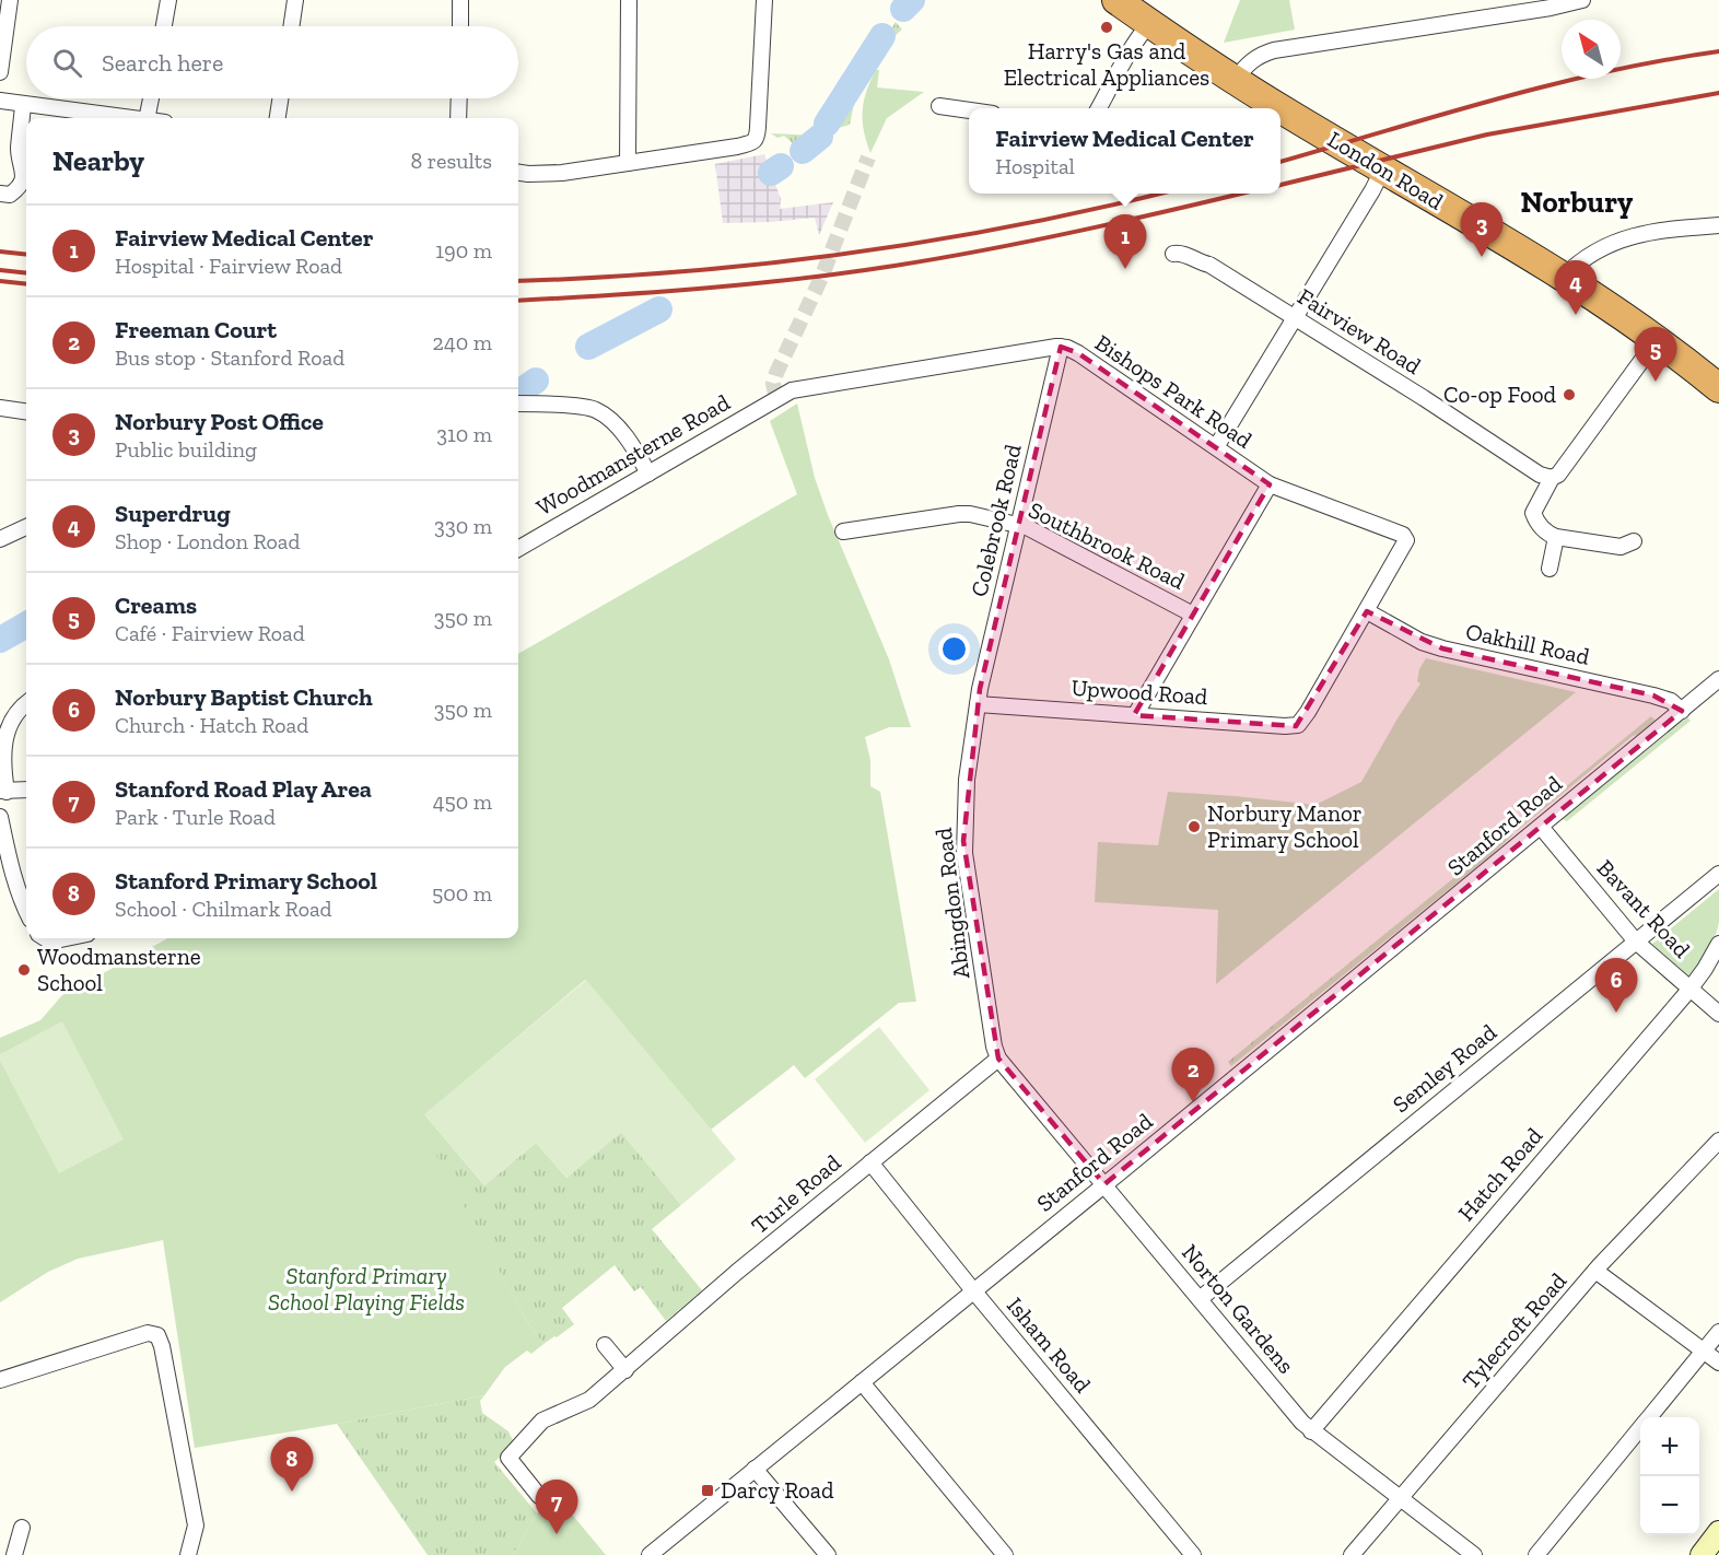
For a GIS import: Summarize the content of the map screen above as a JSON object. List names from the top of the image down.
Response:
{
  "streets": {
    "highway": ["London Road"],
    "street": [
      "Fairview Road",
      "Bishops Park Road",
      "Woodmansterne Road",
      "Colebrook Road",
      "Southbrook Road",
      "Oakhill Road",
      "Upwood Road",
      "Stanford Road",
      "Abingdon Road",
      "Bavant Road",
      "Semley Road",
      "Hatch Road",
      "Turle Road",
      "Norton Gardens",
      "Tylecroft Road",
      "Isham Road"
    ]
  },
  "crossings": [
    ["Bishops Park Road", "Woodmansterne Road"],
    ["Bishops Park Road", "Colebrook Road"],
    ["Bishops Park Road", "Oakhill Road"],
    ["Bishops Park Road", "Upwood Road"],
    ["Colebrook Road", "Southbrook Road"],
    ["Colebrook Road", "Upwood Road"],
    ["Colebrook Road", "Abingdon Road"],
    ["Oakhill Road", "Upwood Road"],
    ["Oakhill Road", "Stanford Road"],
    ["Upwood Road", "Abingdon Road"],
    ["Stanford Road", "Bavant Road"],
    ["Stanford Road", "Norton Gardens"],
    ["Stanford Road", "Isham Road"],
    ["Abingdon Road", "Turle Road"],
    ["Abingdon Road", "Norton Gardens"],
    ["Bavant Road", "Semley Road"],
    ["Bavant Road", "Hatch Road"],
    ["Semley Road", "Norton Gardens"],
    ["Hatch Road", "Norton Gardens"],
    ["Turle Road", "Norton Gardens"],
    ["Turle Road", "Isham Road"],
    ["Norton Gardens", "Tylecroft Road"]
  ],
  "districts": ["Norbury"],
  "parks": ["Stanford Primary School Playing Fields"],
  "places": {
    "other": [
      "Harry's Gas and Electrical Appliances",
      "Co-op Food",
      "Norbury Manor Primary School",
      "Woodmansterne School"
    ],
    "transit": ["Darcy Road"]
  },
  "north": "top left",
  "page": {
    "search": "Search here",
    "popup": ["Fairview Medical Center", "Hospital"],
    "heading": ["Nearby", "8 results"],
    "pins": [
      "3",
      "1",
      "4",
      "5",
      "6",
      "2",
      "8",
      "7"
    ],
    "list": [
      {
        "mark": "1",
        "name": "Fairview Medical Center",
        "note": "Hospital · Fairview Road",
        "value": "190 m"
      },
      {
        "mark": "2",
        "name": "Freeman Court",
        "note": "Bus stop · Stanford Road",
        "value": "240 m"
      },
      {
        "mark": "3",
        "name": "Norbury Post Office",
        "note": "Public building",
        "value": "310 m"
      },
      {
        "mark": "4",
        "name": "Superdrug",
        "note": "Shop · London Road",
        "value": "330 m"
      },
      {
        "mark": "5",
        "name": "Creams",
        "note": "Café · Fairview Road",
        "value": "350 m"
      },
      {
        "mark": "6",
        "name": "Norbury Baptist Church",
        "note": "Church · Hatch Road",
        "value": "350 m"
      },
      {
        "mark": "7",
        "name": "Stanford Road Play Area",
        "note": "Park · Turle Road",
        "value": "450 m"
      },
      {
        "mark": "8",
        "name": "Stanford Primary School",
        "note": "School · Chilmark Road",
        "value": "500 m"
      }
    ],
    "map_buttons": ["+", "−"]
  }
}
